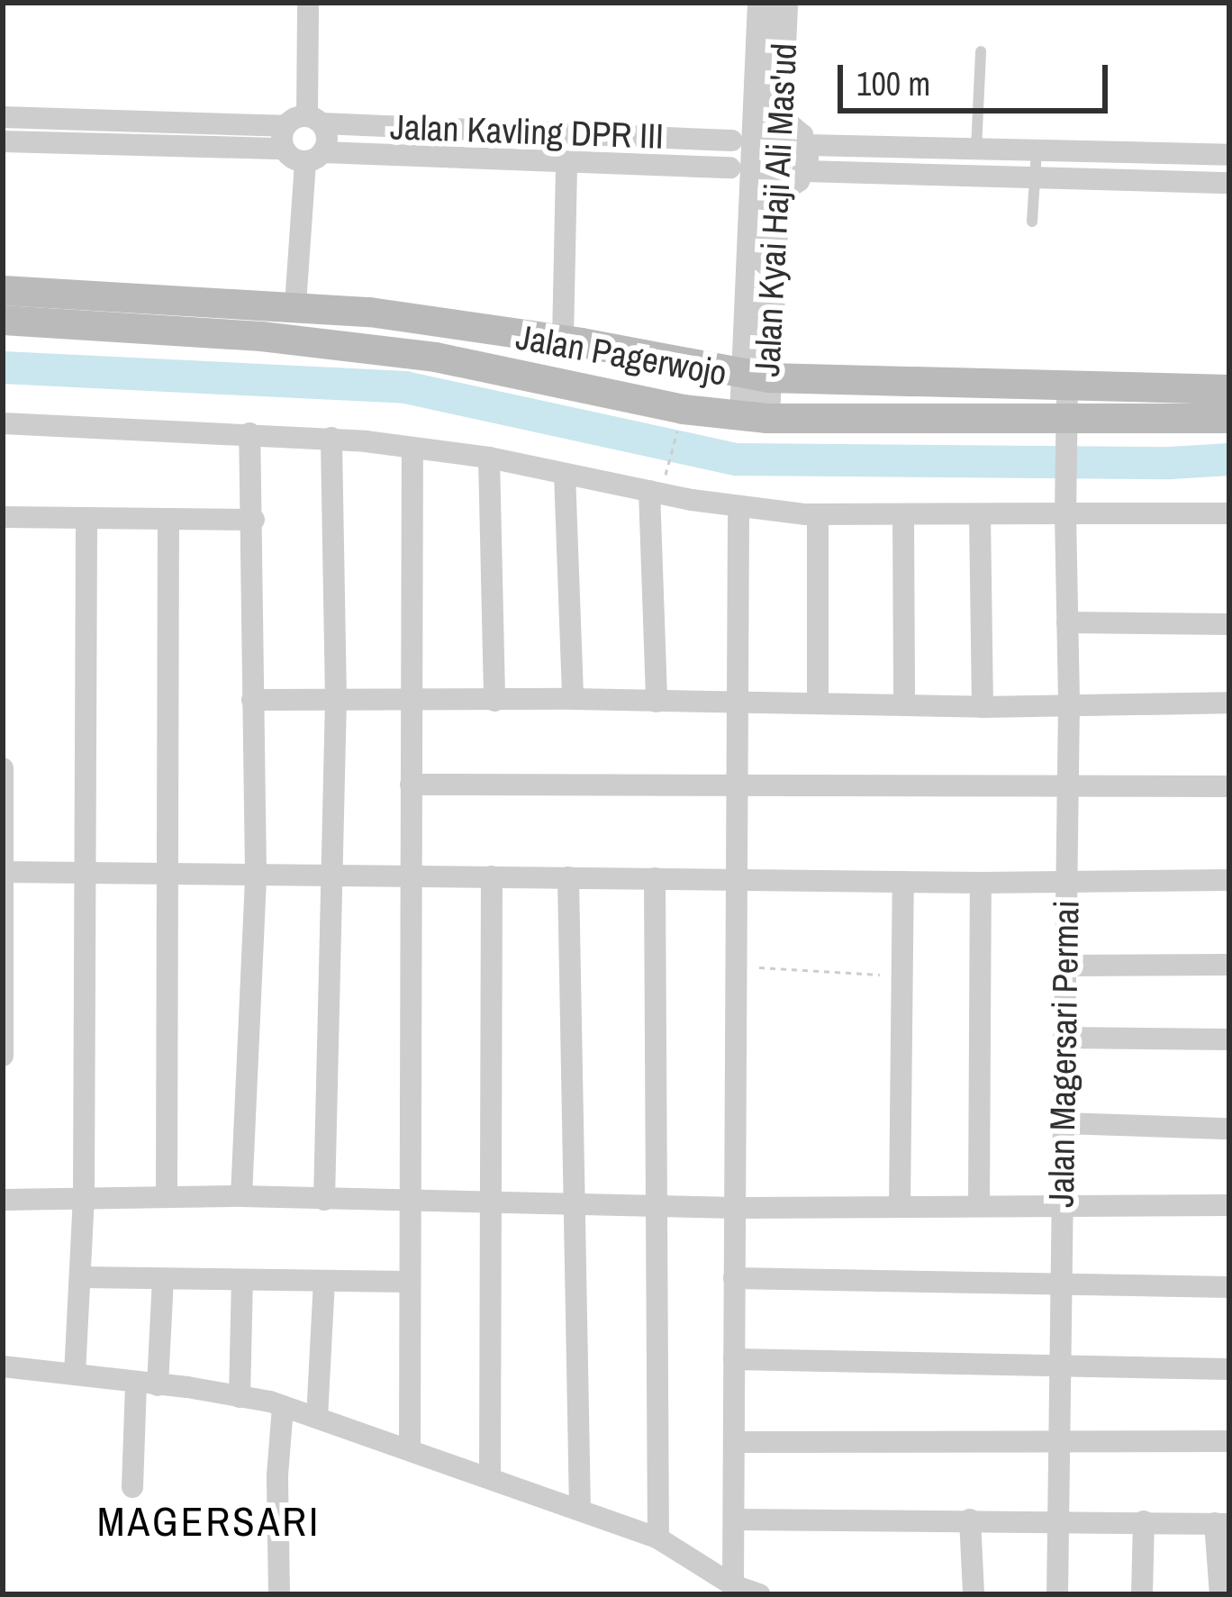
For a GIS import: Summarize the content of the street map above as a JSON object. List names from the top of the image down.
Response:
{
  "streets": {
    "main road": ["Jalan Pagerwojo"],
    "street": ["Jalan Kavling DPR III", "Jalan Kyai Haji Ali Mas'ud", "Jalan Magersari Permai"]
  },
  "crossings": [
    ["Jalan Kyai Haji Ali Mas'ud", "Jalan Pagerwojo"],
    ["Jalan Pagerwojo", "Jalan Magersari Permai"]
  ],
  "districts": ["MAGERSARI"],
  "scale_bar": "100 m"
}
